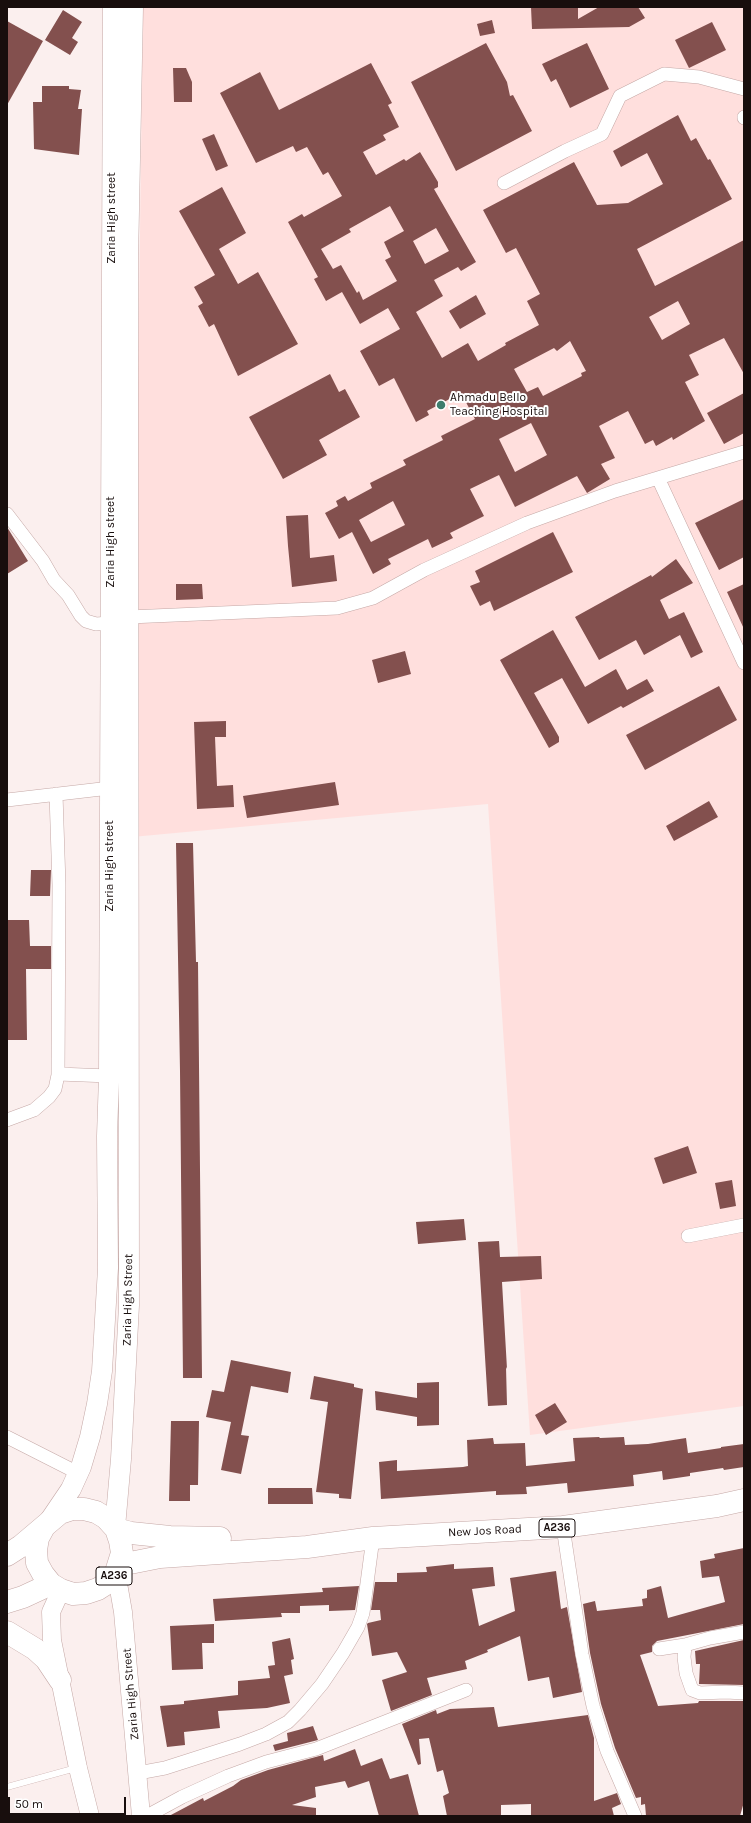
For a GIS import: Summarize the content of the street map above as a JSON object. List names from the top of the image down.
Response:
{
  "streets": {
    "highway": ["A236", "New Jos Road"],
    "main road": ["Zaria High street", "Zaria High Street"]
  },
  "crossings": [
    ["Zaria High street", "Zaria High Street"],
    ["Zaria High Street", "A236"],
    ["Zaria High Street", "New Jos Road"],
    ["A236", "New Jos Road"]
  ],
  "places": ["Ahmadu Bello Teaching Hospital"],
  "scale_bar": "50 m"
}
